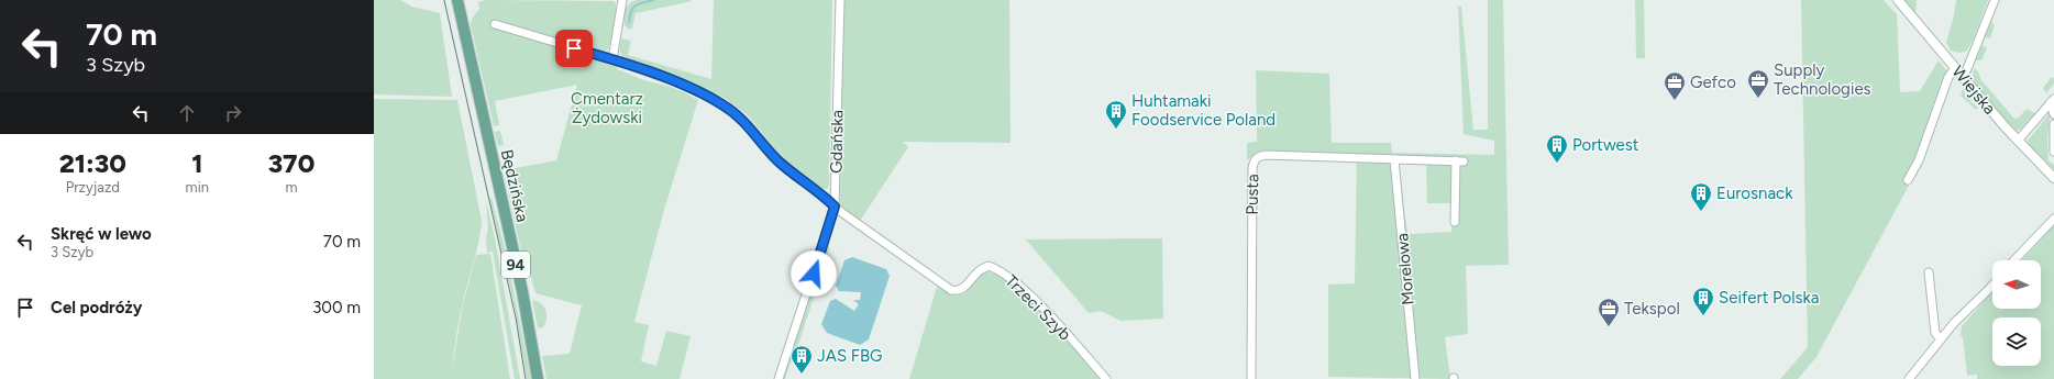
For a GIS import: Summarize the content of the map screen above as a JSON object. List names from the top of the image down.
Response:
{
  "streets": {
    "main road": ["Będzińska", "94"],
    "street": [
      "Wiejska",
      "Gdańska",
      "Pusta",
      "Morelowa",
      "Trzeci Szyb"
    ]
  },
  "crossings": [
    ["Gdańska", "Trzeci Szyb"],
    ["Pusta", "Morelowa"]
  ],
  "parks": ["Cmentarz Żydowski"],
  "places": {
    "office": ["Supply Technologies", "Gefco", "Tekspol"],
    "building": [
      "Huhtamaki Foodservice Poland",
      "Portwest",
      "Eurosnack",
      "Seifert Polska",
      "JAS FBG"
    ]
  },
  "north": "left",
  "page": {
    "turn": ["70 m", "3 Szyb"],
    "eta": [
      "21:30",
      "Przyjazd",
      "1",
      "min",
      "370",
      "m"
    ],
    "list": [
      {
        "name": "Skręć w lewo",
        "note": "3 Szyb",
        "value": "70 m"
      },
      {
        "name": "Cel podróży",
        "value": "300 m"
      }
    ]
  }
}
